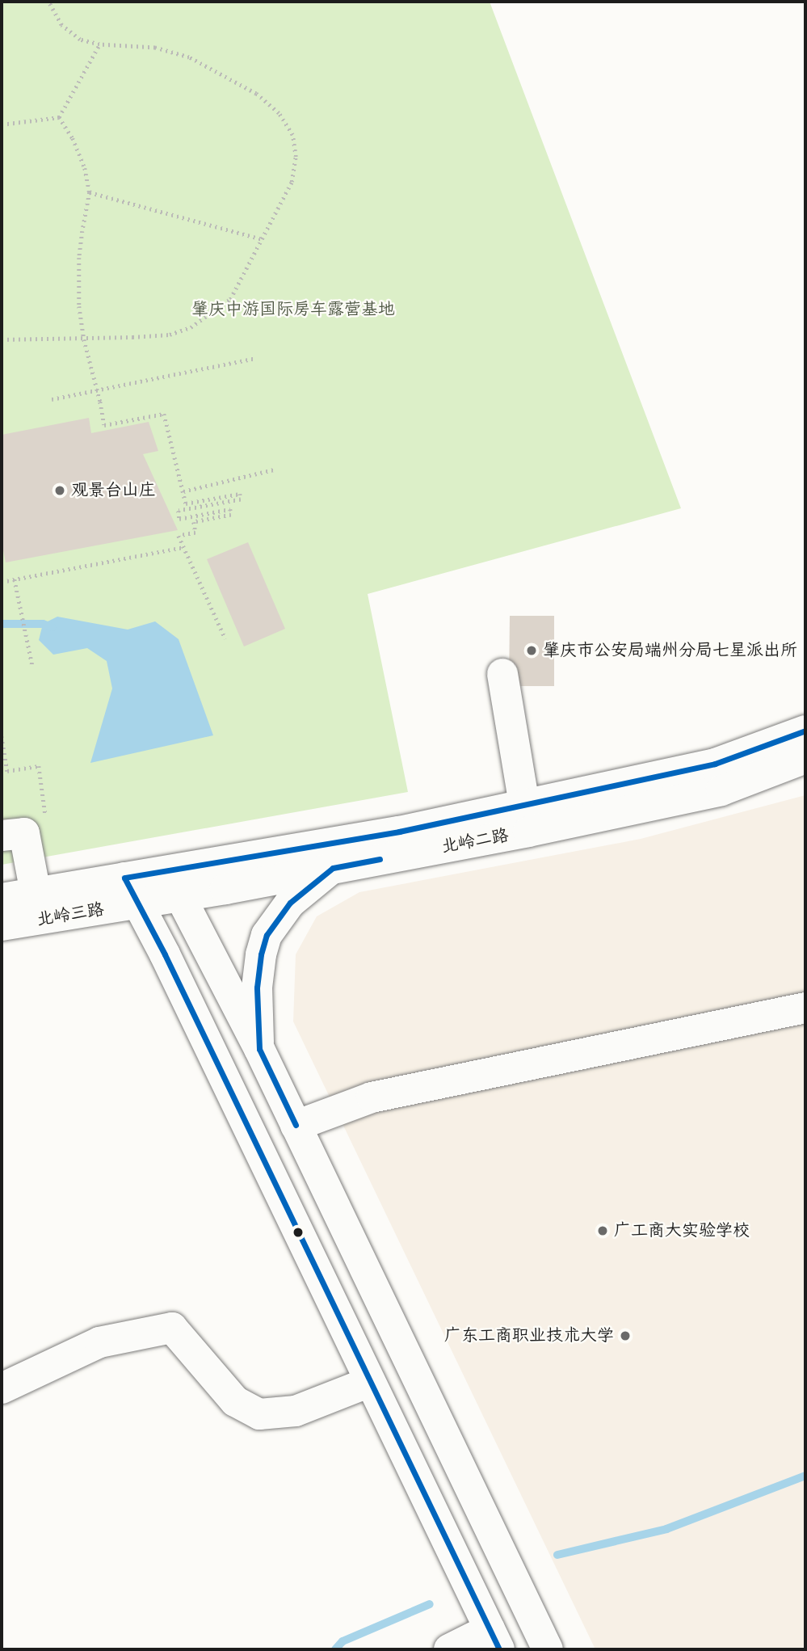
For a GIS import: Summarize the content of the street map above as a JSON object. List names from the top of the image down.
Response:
{
  "streets": {
    "street": ["北岭二路", "北岭三路"]
  },
  "crossings": [
    ["北岭二路", "北岭三路"]
  ],
  "parks": ["肇庆中游国际房车露营基地"],
  "places": [
    "观景台山庄",
    "肇庆市公安局端州分局七星派出所",
    "广工商大实验学校",
    "广东工商职业技术大学"
  ]
}
